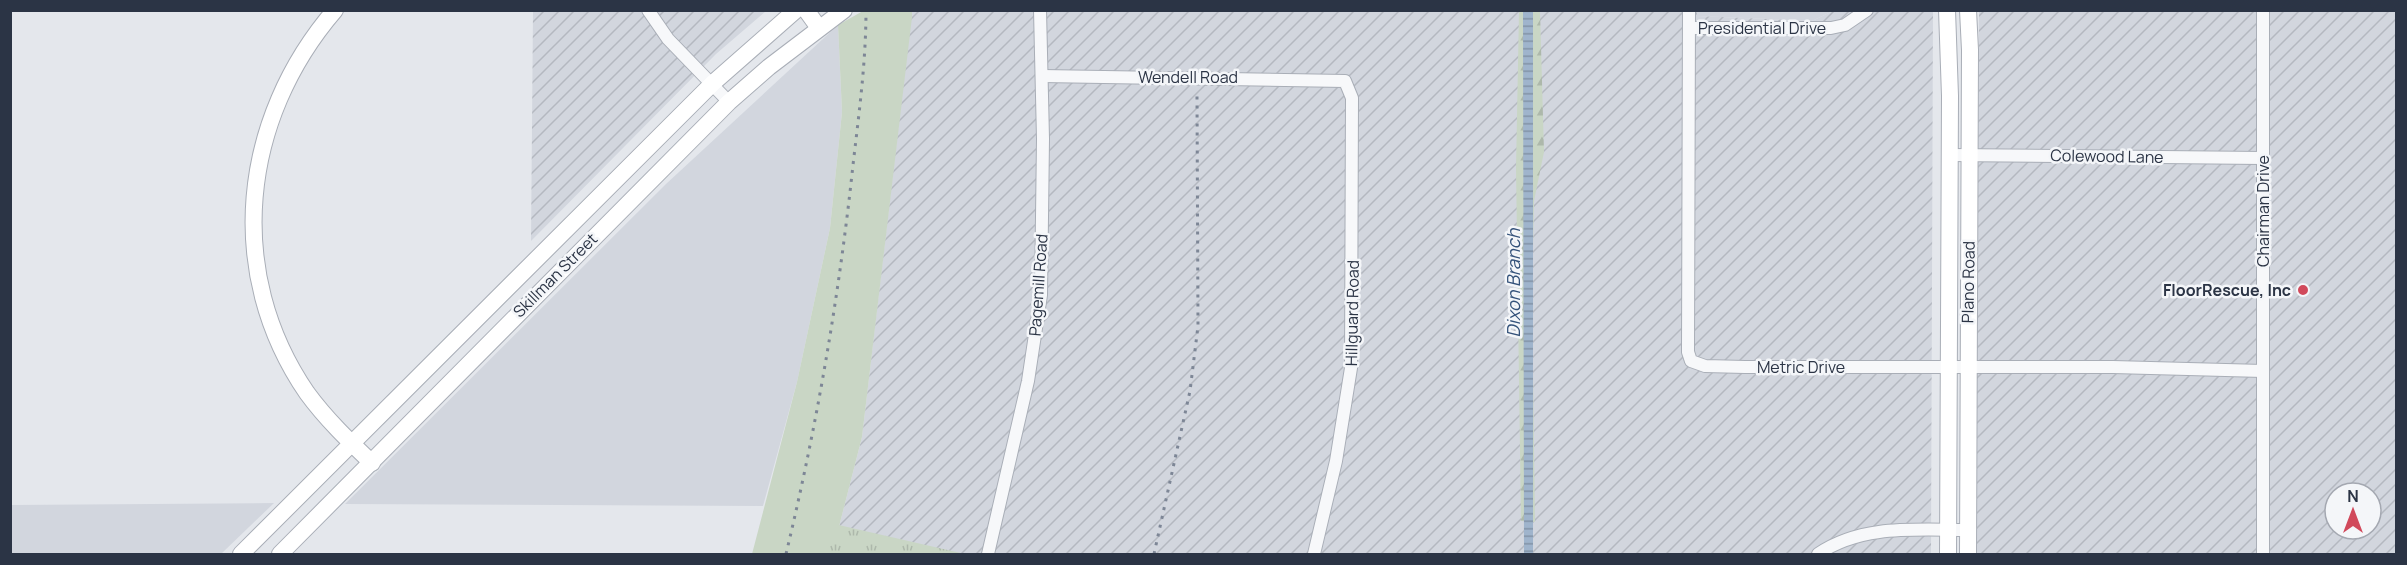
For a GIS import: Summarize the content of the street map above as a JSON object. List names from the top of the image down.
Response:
{
  "streets": {
    "main road": ["Skillman Street", "Plano Road"],
    "street": [
      "Presidential Drive",
      "Wendell Road",
      "Colewood Lane",
      "Chairman Drive",
      "Pagemill Road",
      "Hillguard Road",
      "Metric Drive"
    ]
  },
  "crossings": [
    ["Presidential Drive", "Metric Drive"],
    ["Wendell Road", "Pagemill Road"],
    ["Wendell Road", "Hillguard Road"],
    ["Colewood Lane", "Chairman Drive"],
    ["Colewood Lane", "Plano Road"],
    ["Chairman Drive", "Metric Drive"],
    ["Plano Road", "Metric Drive"]
  ],
  "water": ["Dixon Branch"],
  "places": ["FloorRescue, Inc"],
  "north": "top"
}
